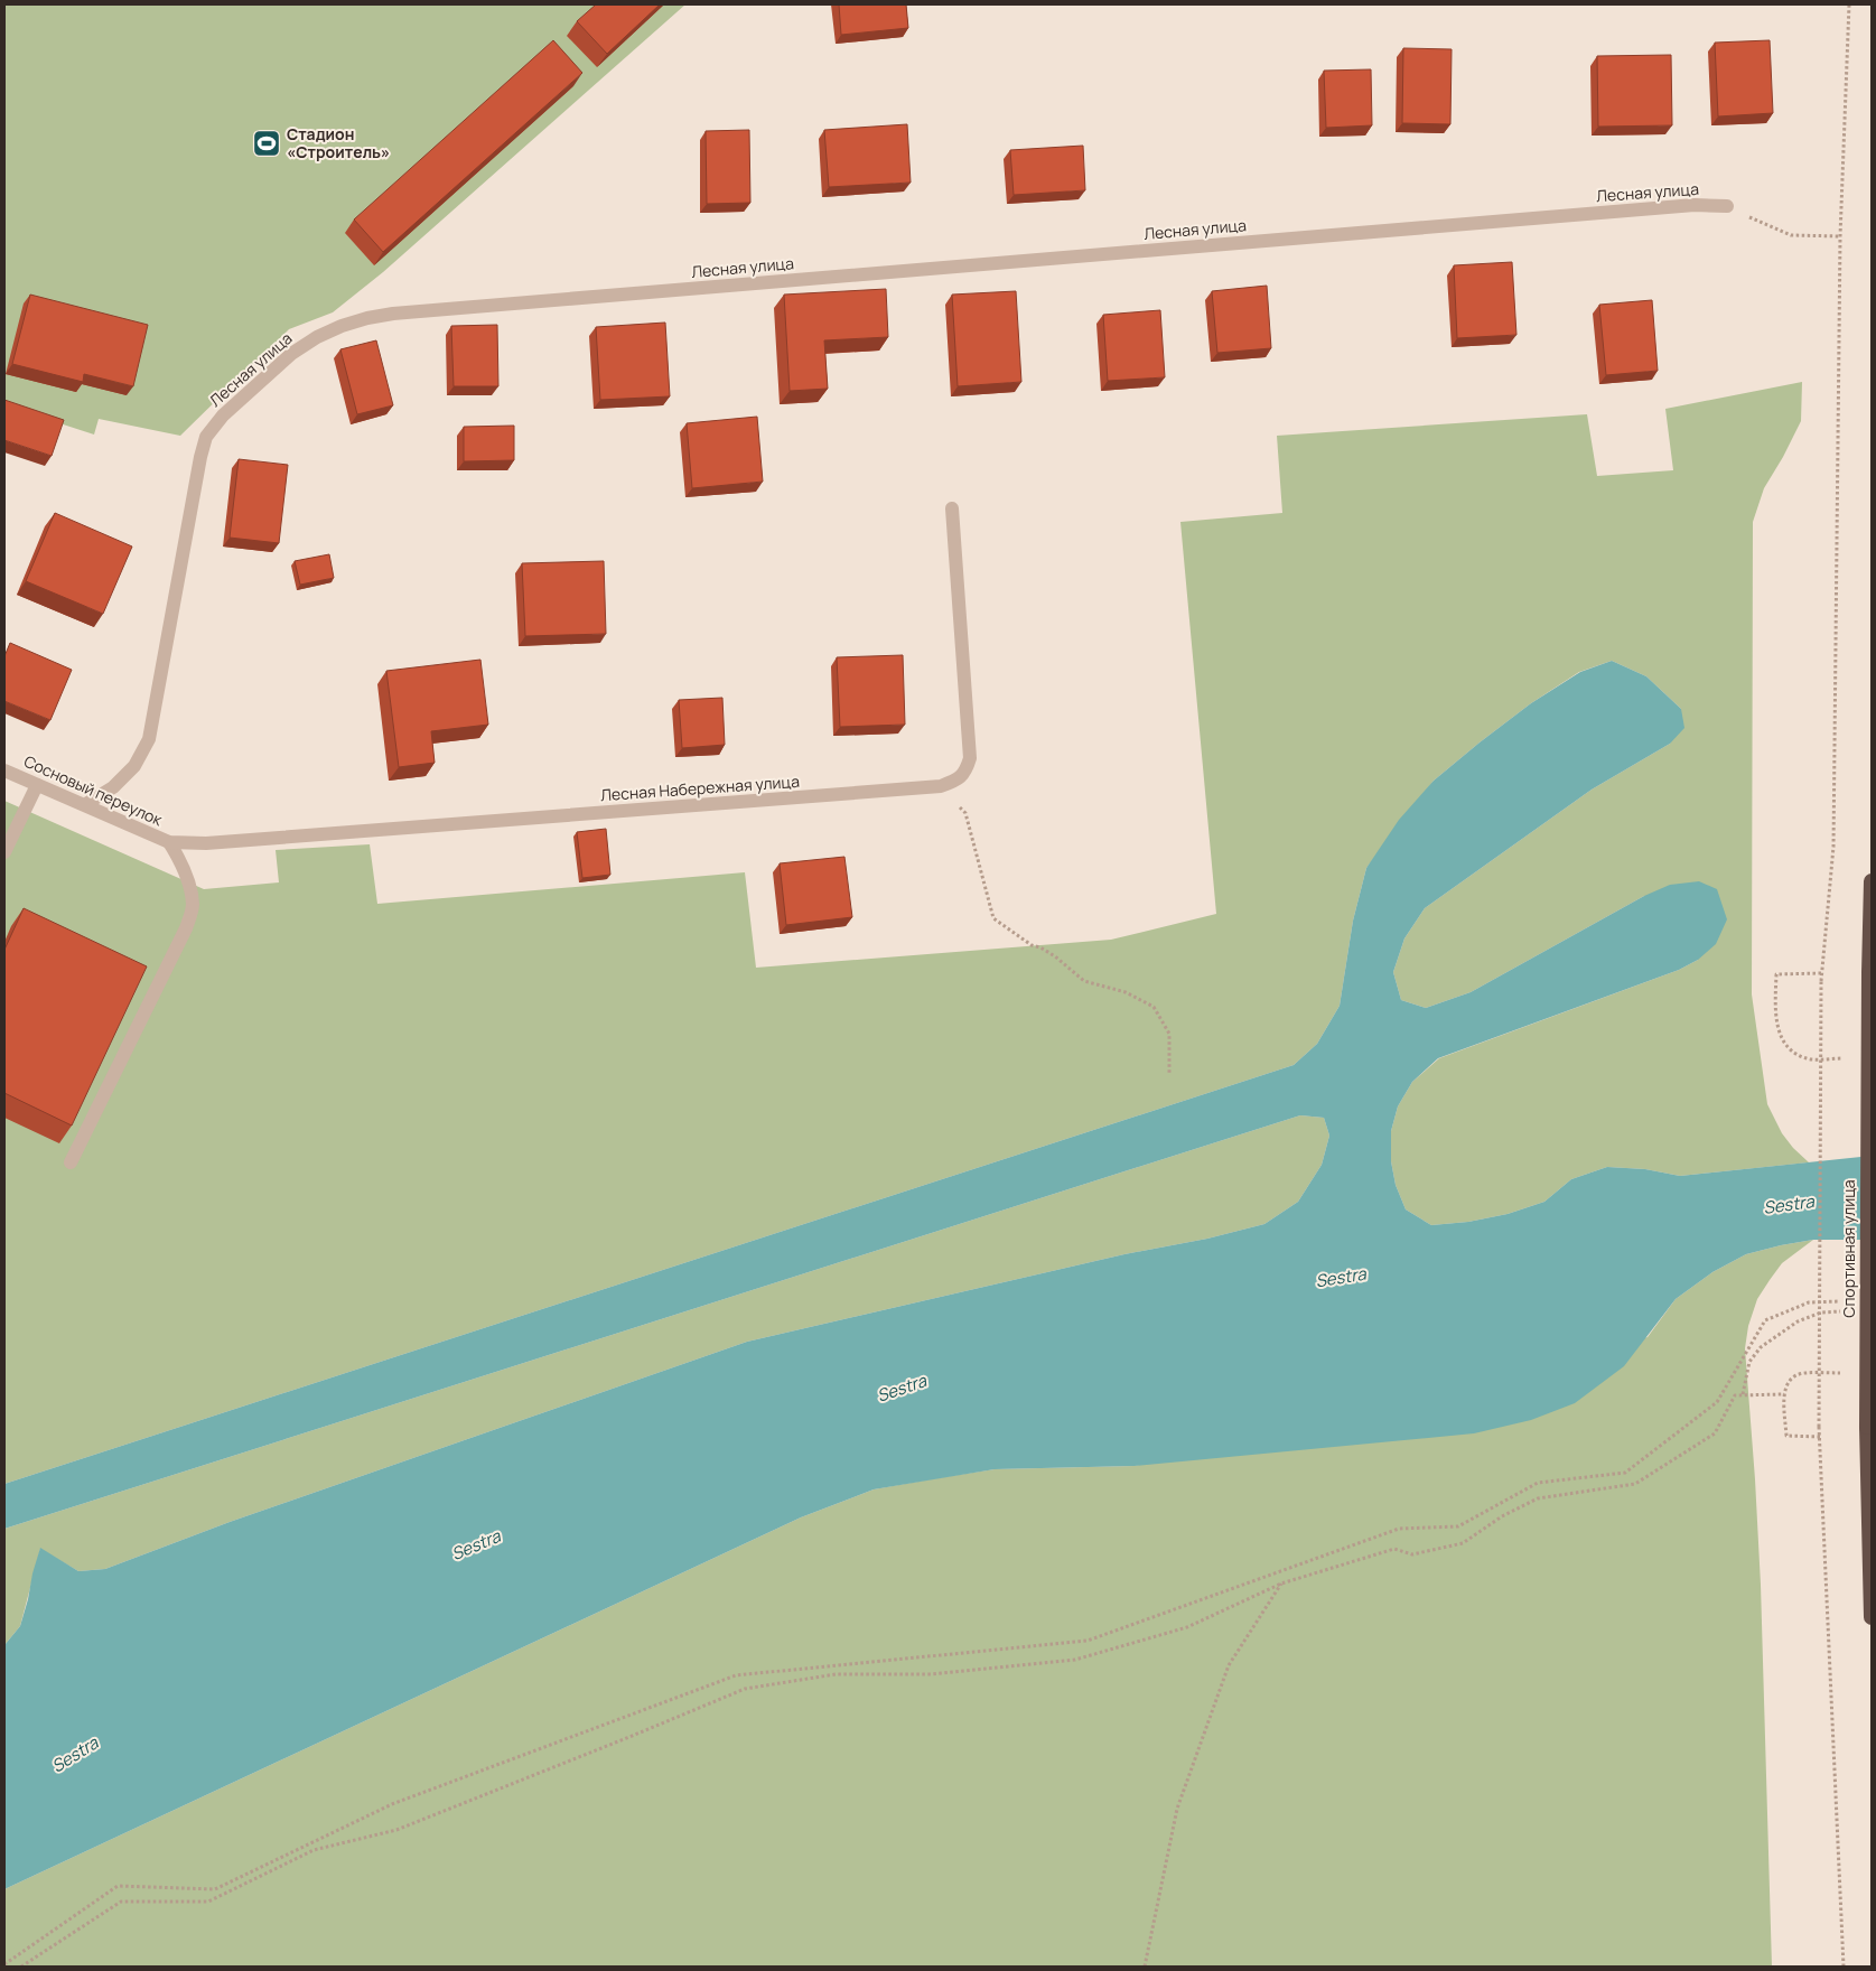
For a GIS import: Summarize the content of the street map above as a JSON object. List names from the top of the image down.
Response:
{
  "streets": {
    "highway": ["Спортивная улица"],
    "street": ["Лесная улица", "Лесная Набережная улица", "Сосновый переулок"]
  },
  "crossings": [
    ["Лесная улица", "Сосновый переулок"],
    ["Лесная Набережная улица", "Сосновый переулок"]
  ],
  "water": ["Sestra"],
  "places": {
    "sports": ["Стадион «Строитель»"]
  }
}
